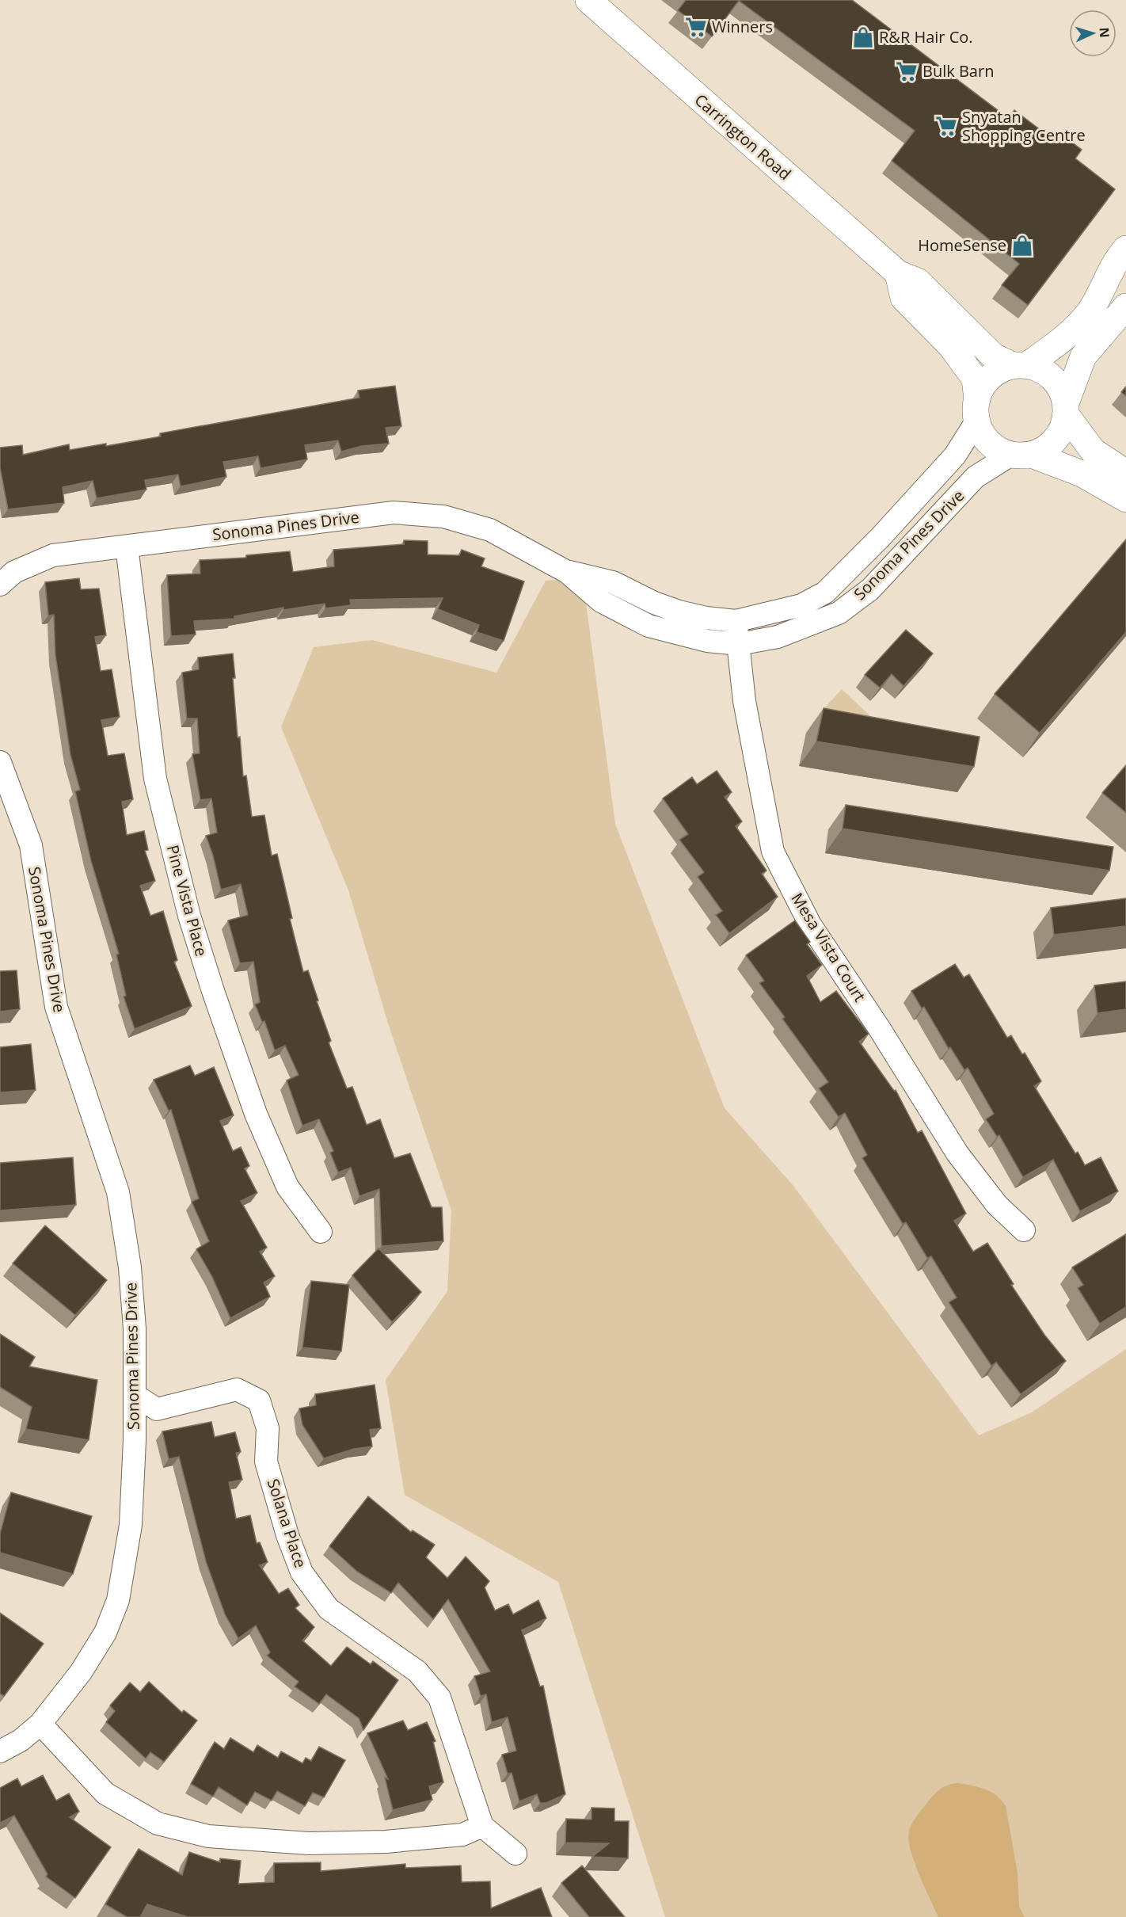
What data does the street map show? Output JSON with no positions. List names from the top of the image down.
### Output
{
  "streets": {
    "street": [
      "Carrington Road",
      "Sonoma Pines Drive",
      "Pine Vista Place",
      "Mesa Vista Court",
      "Solana Place"
    ]
  },
  "crossings": [
    ["Carrington Road", "Sonoma Pines Drive"],
    ["Sonoma Pines Drive", "Pine Vista Place"],
    ["Sonoma Pines Drive", "Mesa Vista Court"],
    ["Sonoma Pines Drive", "Solana Place"]
  ],
  "places": {
    "supermarket": ["Winners", "Bulk Barn", "Snyatan Shopping Centre"],
    "shop": ["R&R Hair Co.", "HomeSense"]
  },
  "north": "right"
}
